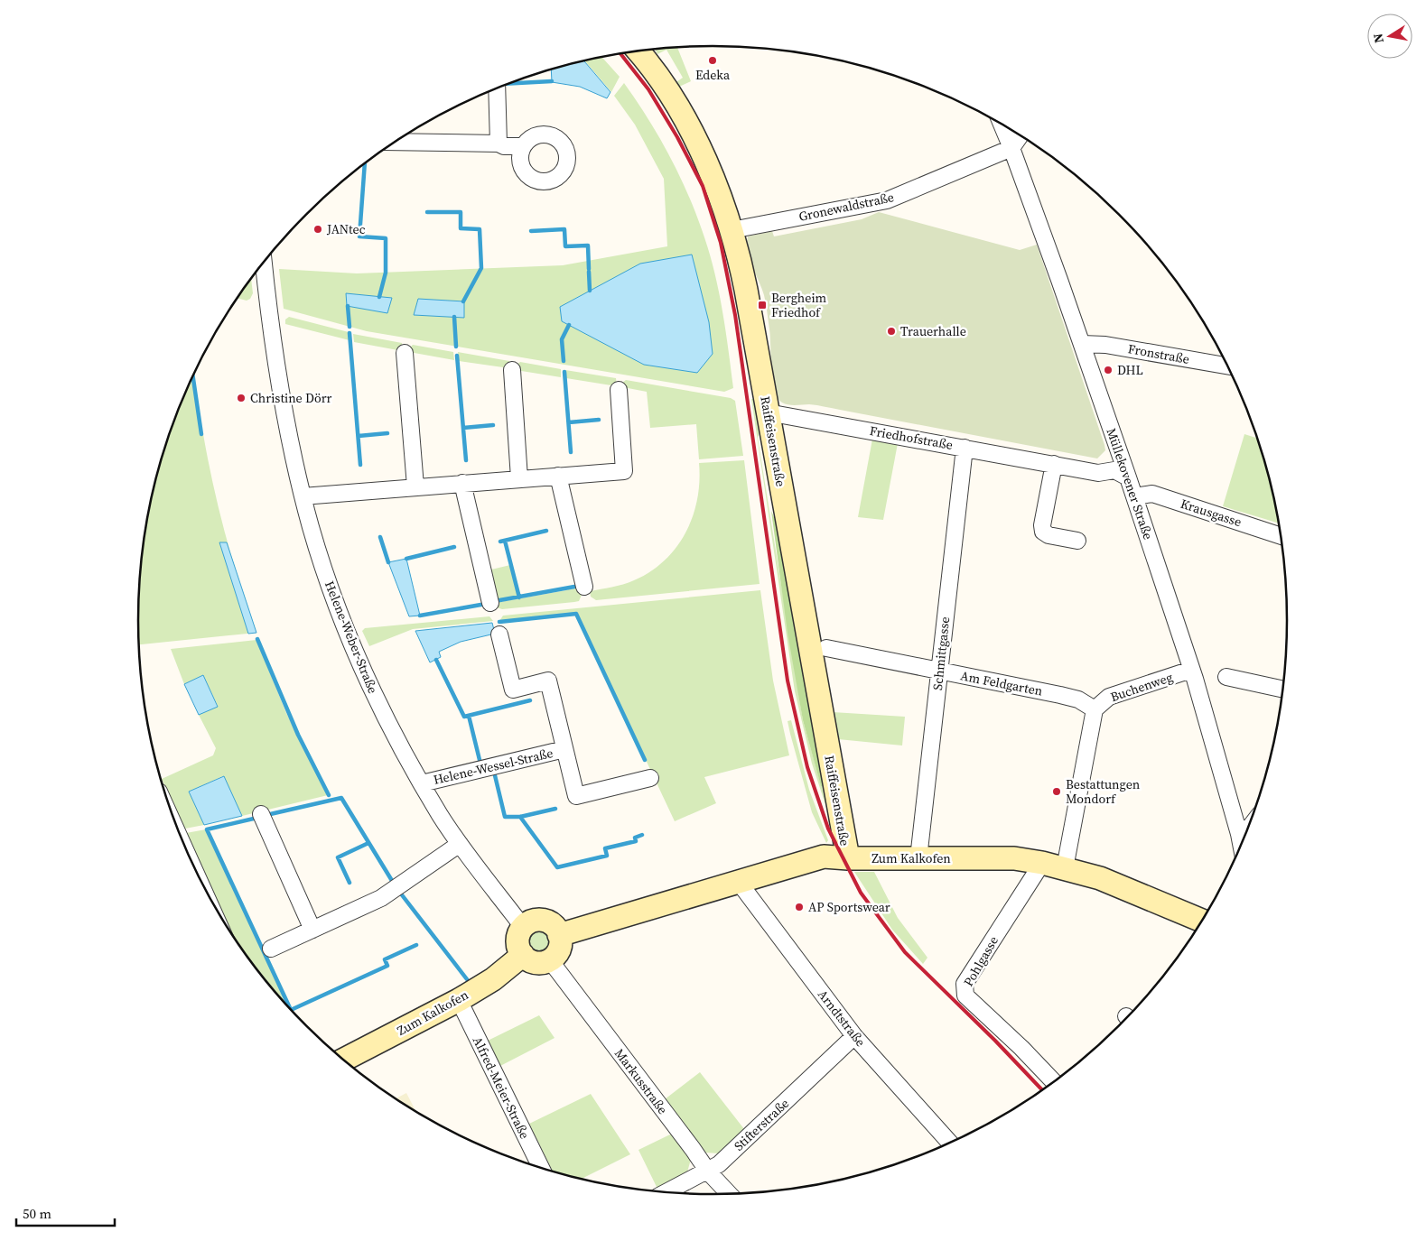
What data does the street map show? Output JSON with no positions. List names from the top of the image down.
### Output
{
  "streets": {
    "street": [
      "Gronewaldstraße",
      "Fronstraße",
      "Friedhofstraße",
      "Raiffeisenstraße",
      "Müllekovener Straße",
      "Krausgasse",
      "Helene-Weber-Straße",
      "Schmittgasse",
      "Am Feldgarten",
      "Buchenweg",
      "Helene-Wessel-Straße",
      "Zum Kalkofen",
      "Pohlgasse",
      "Arndtstraße",
      "Markusstraße",
      "Alfred-Meier-Straße",
      "Stifterstraße"
    ]
  },
  "crossings": [
    ["Gronewaldstraße", "Raiffeisenstraße"],
    ["Gronewaldstraße", "Müllekovener Straße"],
    ["Fronstraße", "Müllekovener Straße"],
    ["Friedhofstraße", "Raiffeisenstraße"],
    ["Friedhofstraße", "Müllekovener Straße"],
    ["Friedhofstraße", "Schmittgasse"],
    ["Raiffeisenstraße", "Zum Kalkofen"],
    ["Müllekovener Straße", "Krausgasse"],
    ["Müllekovener Straße", "Buchenweg"],
    ["Helene-Weber-Straße", "Helene-Wessel-Straße"],
    ["Helene-Weber-Straße", "Zum Kalkofen"],
    ["Helene-Weber-Straße", "Markusstraße"],
    ["Schmittgasse", "Am Feldgarten"],
    ["Schmittgasse", "Zum Kalkofen"],
    ["Am Feldgarten", "Buchenweg"],
    ["Zum Kalkofen", "Pohlgasse"],
    ["Zum Kalkofen", "Arndtstraße"],
    ["Zum Kalkofen", "Markusstraße"],
    ["Zum Kalkofen", "Alfred-Meier-Straße"],
    ["Arndtstraße", "Stifterstraße"],
    ["Markusstraße", "Stifterstraße"]
  ],
  "places": {
    "other": [
      "Edeka",
      "JANtec",
      "Trauerhalle",
      "DHL",
      "Christine Dörr",
      "Bestattungen Mondorf",
      "AP Sportswear"
    ],
    "transit": ["Bergheim Friedhof"]
  },
  "scale_bar": "50 m",
  "north": "left"
}
